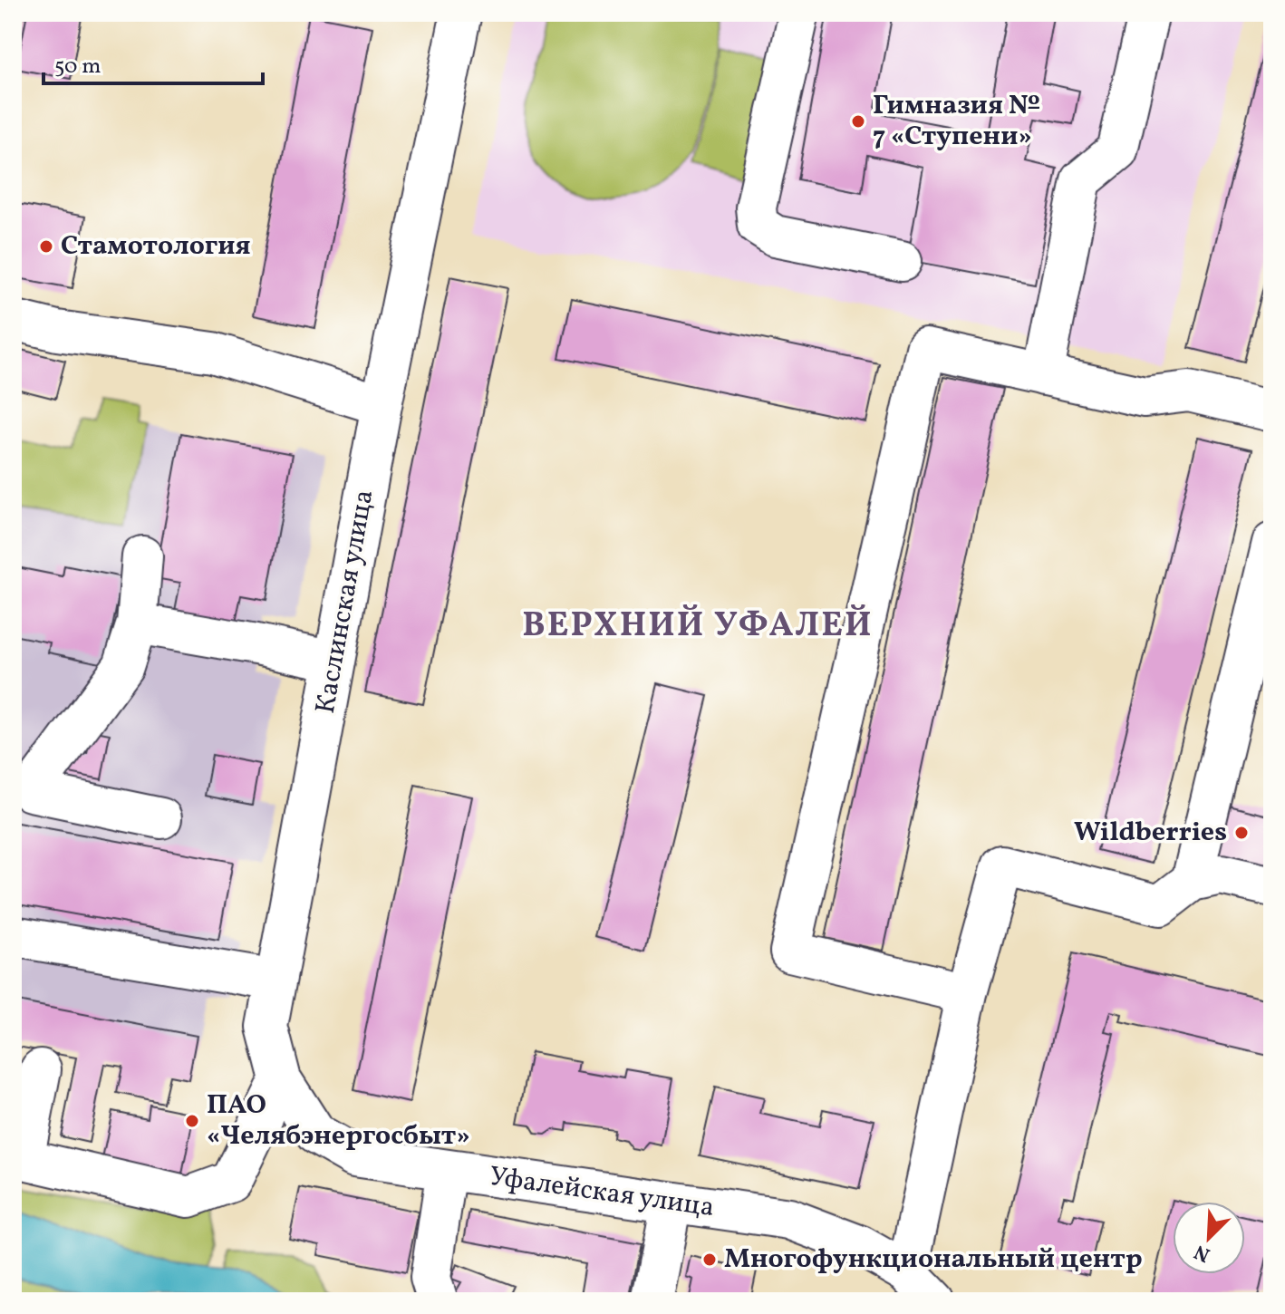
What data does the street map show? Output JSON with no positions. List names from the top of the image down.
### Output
{
  "streets": {
    "street": ["Каслинская улица", "Уфалейская улица"]
  },
  "crossings": [
    ["Каслинская улица", "Уфалейская улица"]
  ],
  "districts": ["ВЕРХНИЙ УФАЛЕЙ"],
  "places": [
    "Гимназия № 7 «Ступени»",
    "Стамотология",
    "Wildberries",
    "ПАО «Челябэнергосбыт»",
    "Многофункциональный центр"
  ],
  "scale_bar": "50 m",
  "north": "bottom left"
}
